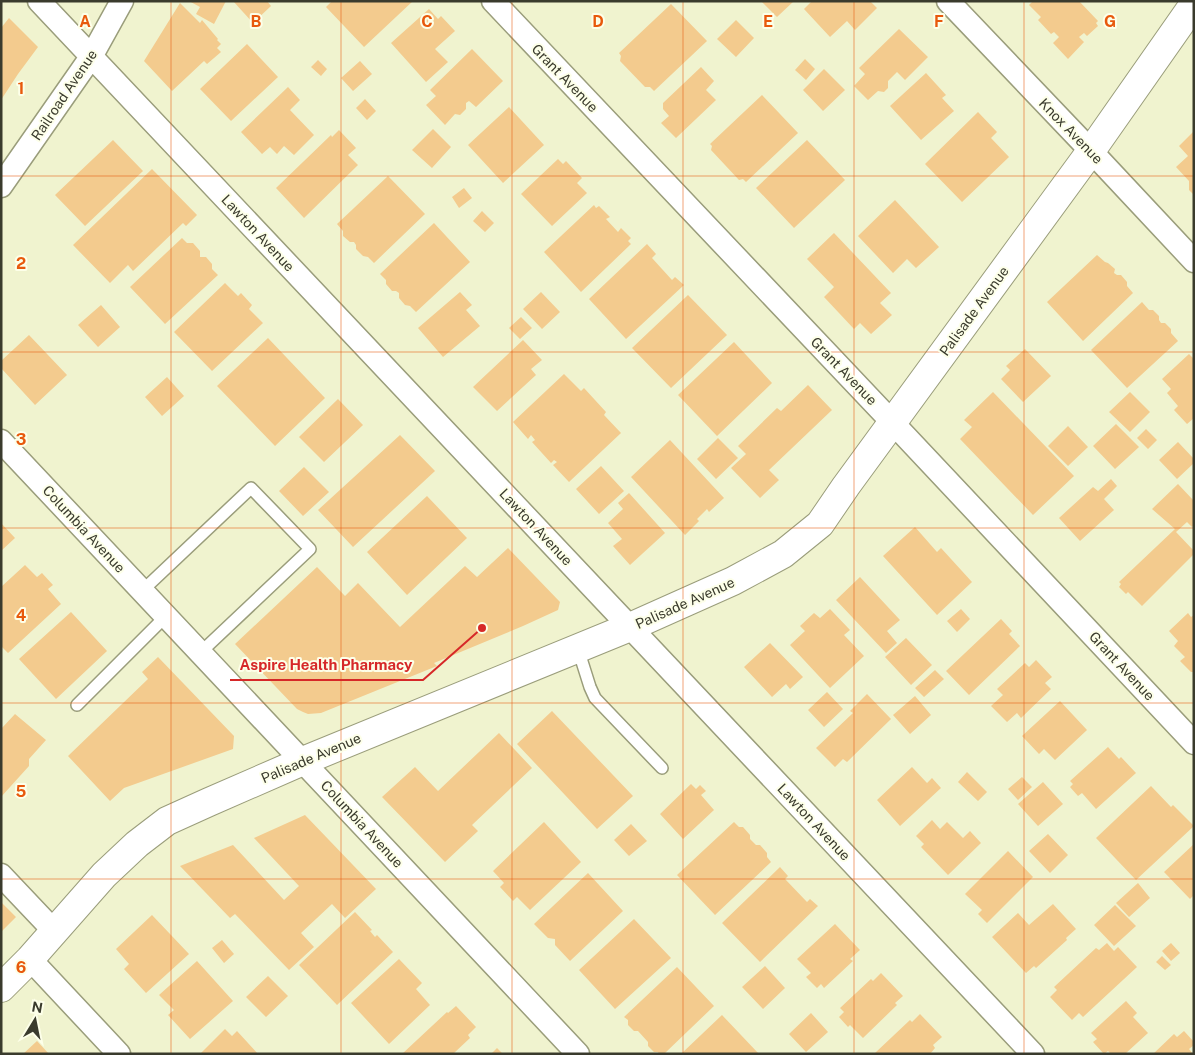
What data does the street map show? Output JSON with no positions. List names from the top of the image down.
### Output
{
  "streets": {
    "main road": ["Palisade Avenue"],
    "street": [
      "Grant Avenue",
      "Railroad Avenue",
      "Knox Avenue",
      "Lawton Avenue",
      "Columbia Avenue"
    ]
  },
  "crossings": [
    ["Grant Avenue", "Palisade Avenue"],
    ["Railroad Avenue", "Lawton Avenue"],
    ["Knox Avenue", "Palisade Avenue"],
    ["Lawton Avenue", "Palisade Avenue"],
    ["Palisade Avenue", "Columbia Avenue"]
  ],
  "places": ["Aspire Health Pharmacy"],
  "north": "top",
  "grid": {
    "columns": [
      "A",
      "B",
      "C",
      "D",
      "E",
      "F",
      "G"
    ],
    "rows": [
      "1",
      "2",
      "3",
      "4",
      "5",
      "6"
    ]
  }
}
